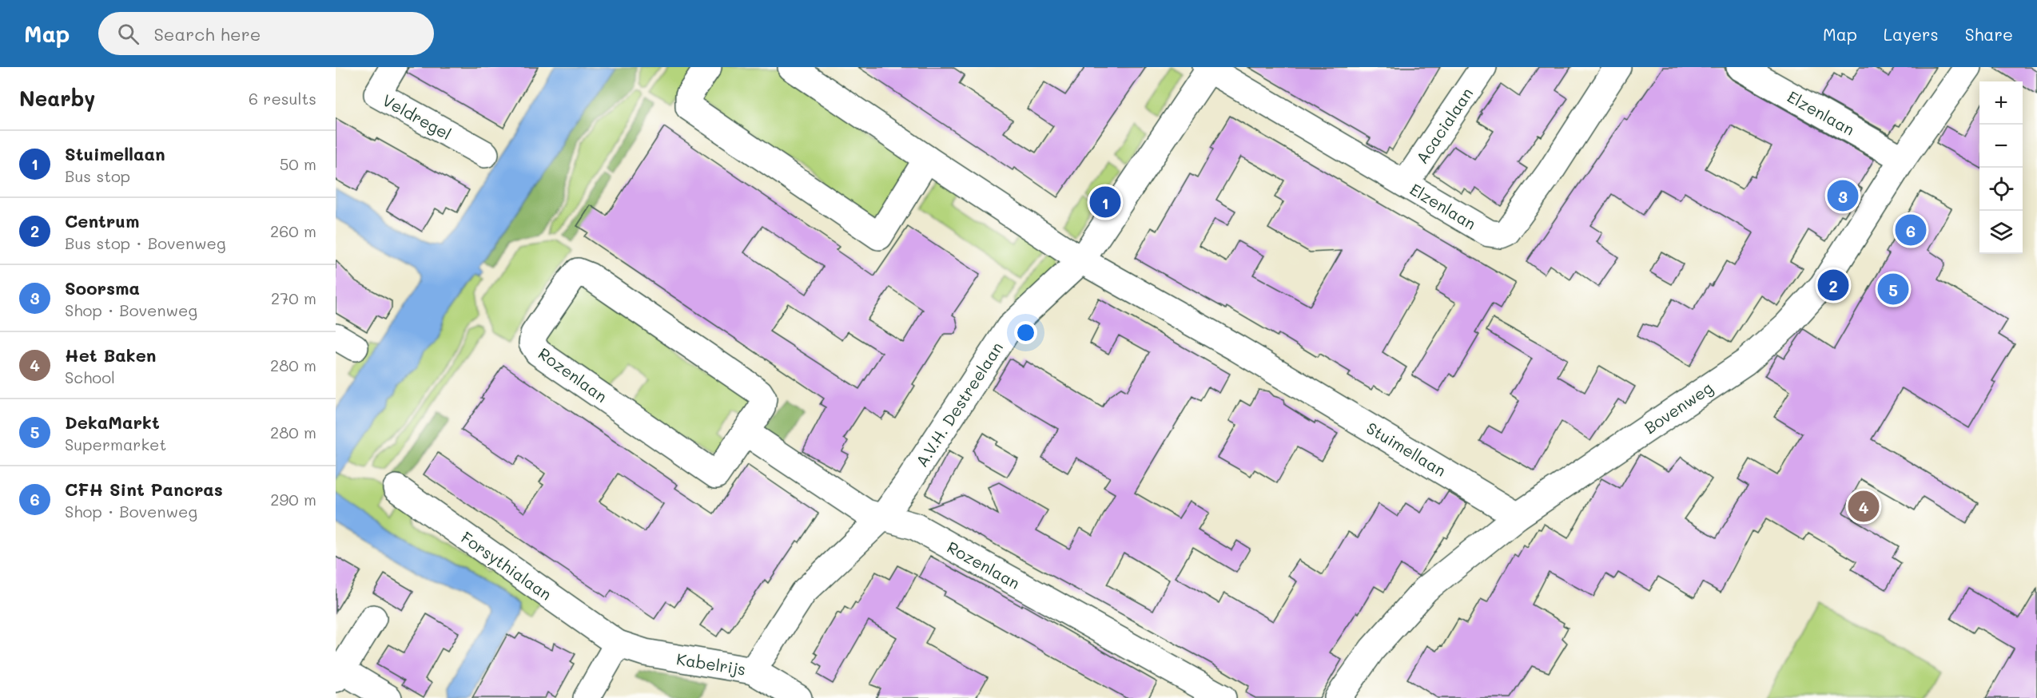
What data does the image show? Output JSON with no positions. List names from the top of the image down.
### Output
{
  "streets": {
    "street": [
      "Elzenlaan",
      "Veldregel",
      "Acacialaan",
      "Rozenlaan",
      "A.V.H. Destreelaan",
      "Bovenweg",
      "Stuimellaan",
      "Forsythialaan",
      "Kabelrijs"
    ]
  },
  "crossings": [
    ["Elzenlaan", "Acacialaan"],
    ["Elzenlaan", "A.V.H. Destreelaan"],
    ["Elzenlaan", "Bovenweg"],
    ["Rozenlaan", "A.V.H. Destreelaan"],
    ["Rozenlaan", "Kabelrijs"],
    ["A.V.H. Destreelaan", "Stuimellaan"],
    ["A.V.H. Destreelaan", "Kabelrijs"],
    ["Bovenweg", "Stuimellaan"],
    ["Forsythialaan", "Kabelrijs"]
  ],
  "page": {
    "header": "Map",
    "search": "Search here",
    "nav": ["Map", "Layers", "Share"],
    "heading": ["Nearby", "6 results"],
    "map_buttons": ["+", "−"],
    "list": [
      {
        "mark": "1",
        "name": "Stuimellaan",
        "note": "Bus stop",
        "value": "50 m"
      },
      {
        "mark": "2",
        "name": "Centrum",
        "note": "Bus stop · Bovenweg",
        "value": "260 m"
      },
      {
        "mark": "3",
        "name": "Soorsma",
        "note": "Shop · Bovenweg",
        "value": "270 m"
      },
      {
        "mark": "4",
        "name": "Het Baken",
        "note": "School",
        "value": "280 m"
      },
      {
        "mark": "5",
        "name": "DekaMarkt",
        "note": "Supermarket",
        "value": "280 m"
      },
      {
        "mark": "6",
        "name": "CFH Sint Pancras",
        "note": "Shop · Bovenweg",
        "value": "290 m"
      }
    ],
    "pins": [
      "3",
      "1",
      "6",
      "2",
      "5",
      "4"
    ]
  }
}
